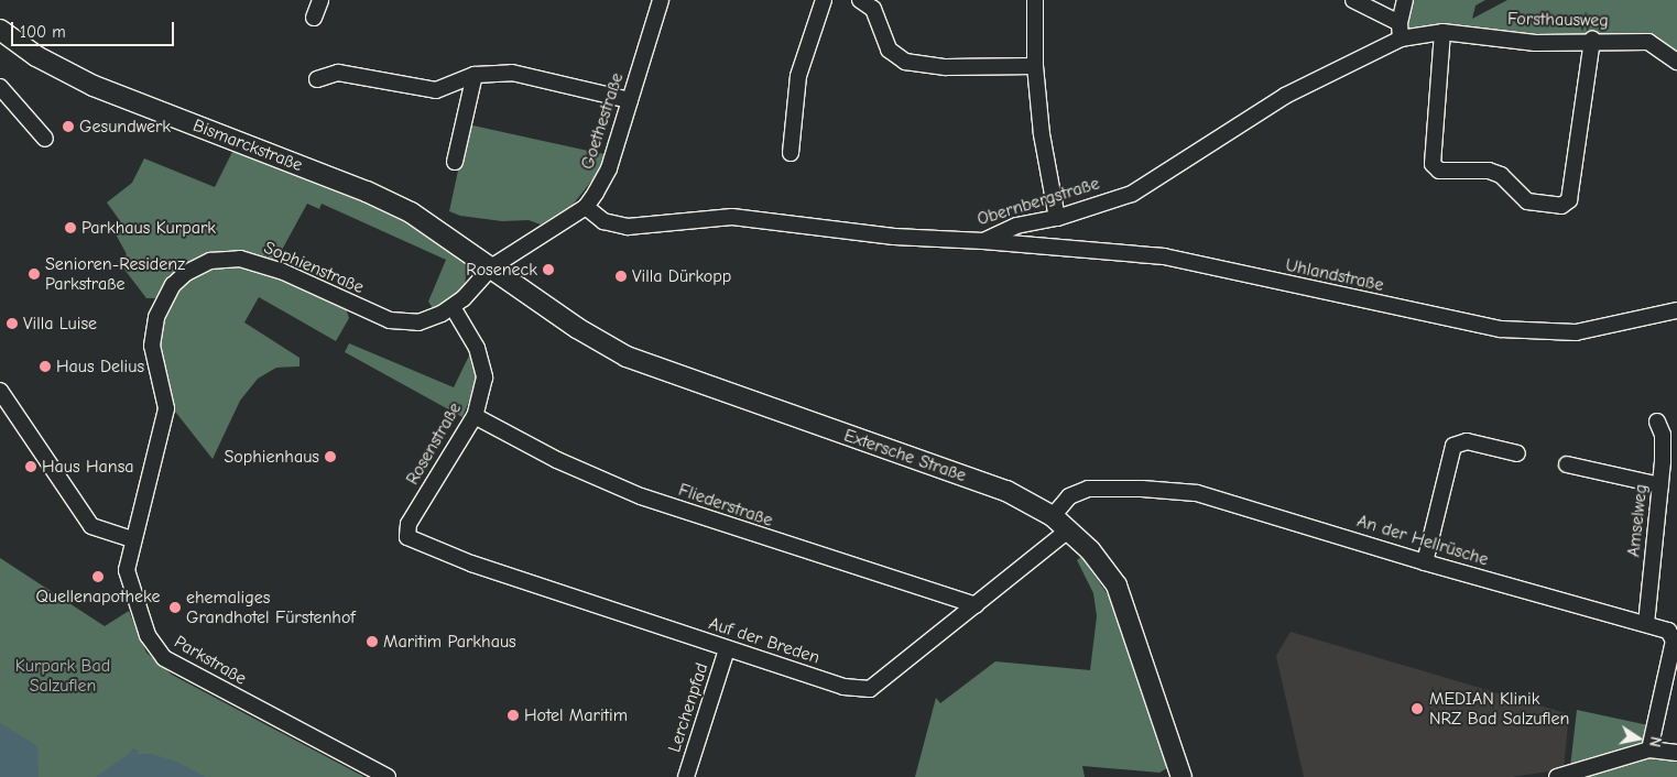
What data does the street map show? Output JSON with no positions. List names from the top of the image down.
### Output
{
  "streets": {
    "main road": ["Bismarckstraße", "Extersche Straße"],
    "street": [
      "Forsthausweg",
      "Goethestraße",
      "Obernbergstraße",
      "Sophienstraße",
      "Uhlandstraße",
      "Rosenstraße",
      "Fliederstraße",
      "Amselweg",
      "An der Hellrüsche",
      "Auf der Breden",
      "Parkstraße",
      "Lerchenpfad"
    ]
  },
  "crossings": [
    ["Forsthausweg", "Obernbergstraße"],
    ["Goethestraße", "Bismarckstraße"],
    ["Goethestraße", "Obernbergstraße"],
    ["Goethestraße", "Sophienstraße"],
    ["Goethestraße", "Extersche Straße"],
    ["Bismarckstraße", "Sophienstraße"],
    ["Bismarckstraße", "Extersche Straße"],
    ["Obernbergstraße", "Uhlandstraße"],
    ["Sophienstraße", "Rosenstraße"],
    ["Sophienstraße", "Extersche Straße"],
    ["Sophienstraße", "Parkstraße"],
    ["Rosenstraße", "Fliederstraße"],
    ["Rosenstraße", "Auf der Breden"],
    ["Extersche Straße", "An der Hellrüsche"],
    ["Extersche Straße", "Auf der Breden"],
    ["Fliederstraße", "Auf der Breden"],
    ["Amselweg", "An der Hellrüsche"],
    ["Auf der Breden", "Lerchenpfad"]
  ],
  "parks": ["Kurpark Bad Salzuflen"],
  "places": [
    "Gesundwerk",
    "Parkhaus Kurpark",
    "Roseneck",
    "Senioren-Residenz Parkstraße",
    "Villa Dürkopp",
    "Villa Luise",
    "Haus Delius",
    "Sophienhaus",
    "Haus Hansa",
    "Quellenapotheke",
    "ehemaliges Grandhotel Fürstenhof",
    "Maritim Parkhaus",
    "MEDIAN Klinik NRZ Bad Salzuflen",
    "Hotel Maritim"
  ],
  "scale_bar": "100 m",
  "north": "right"
}
